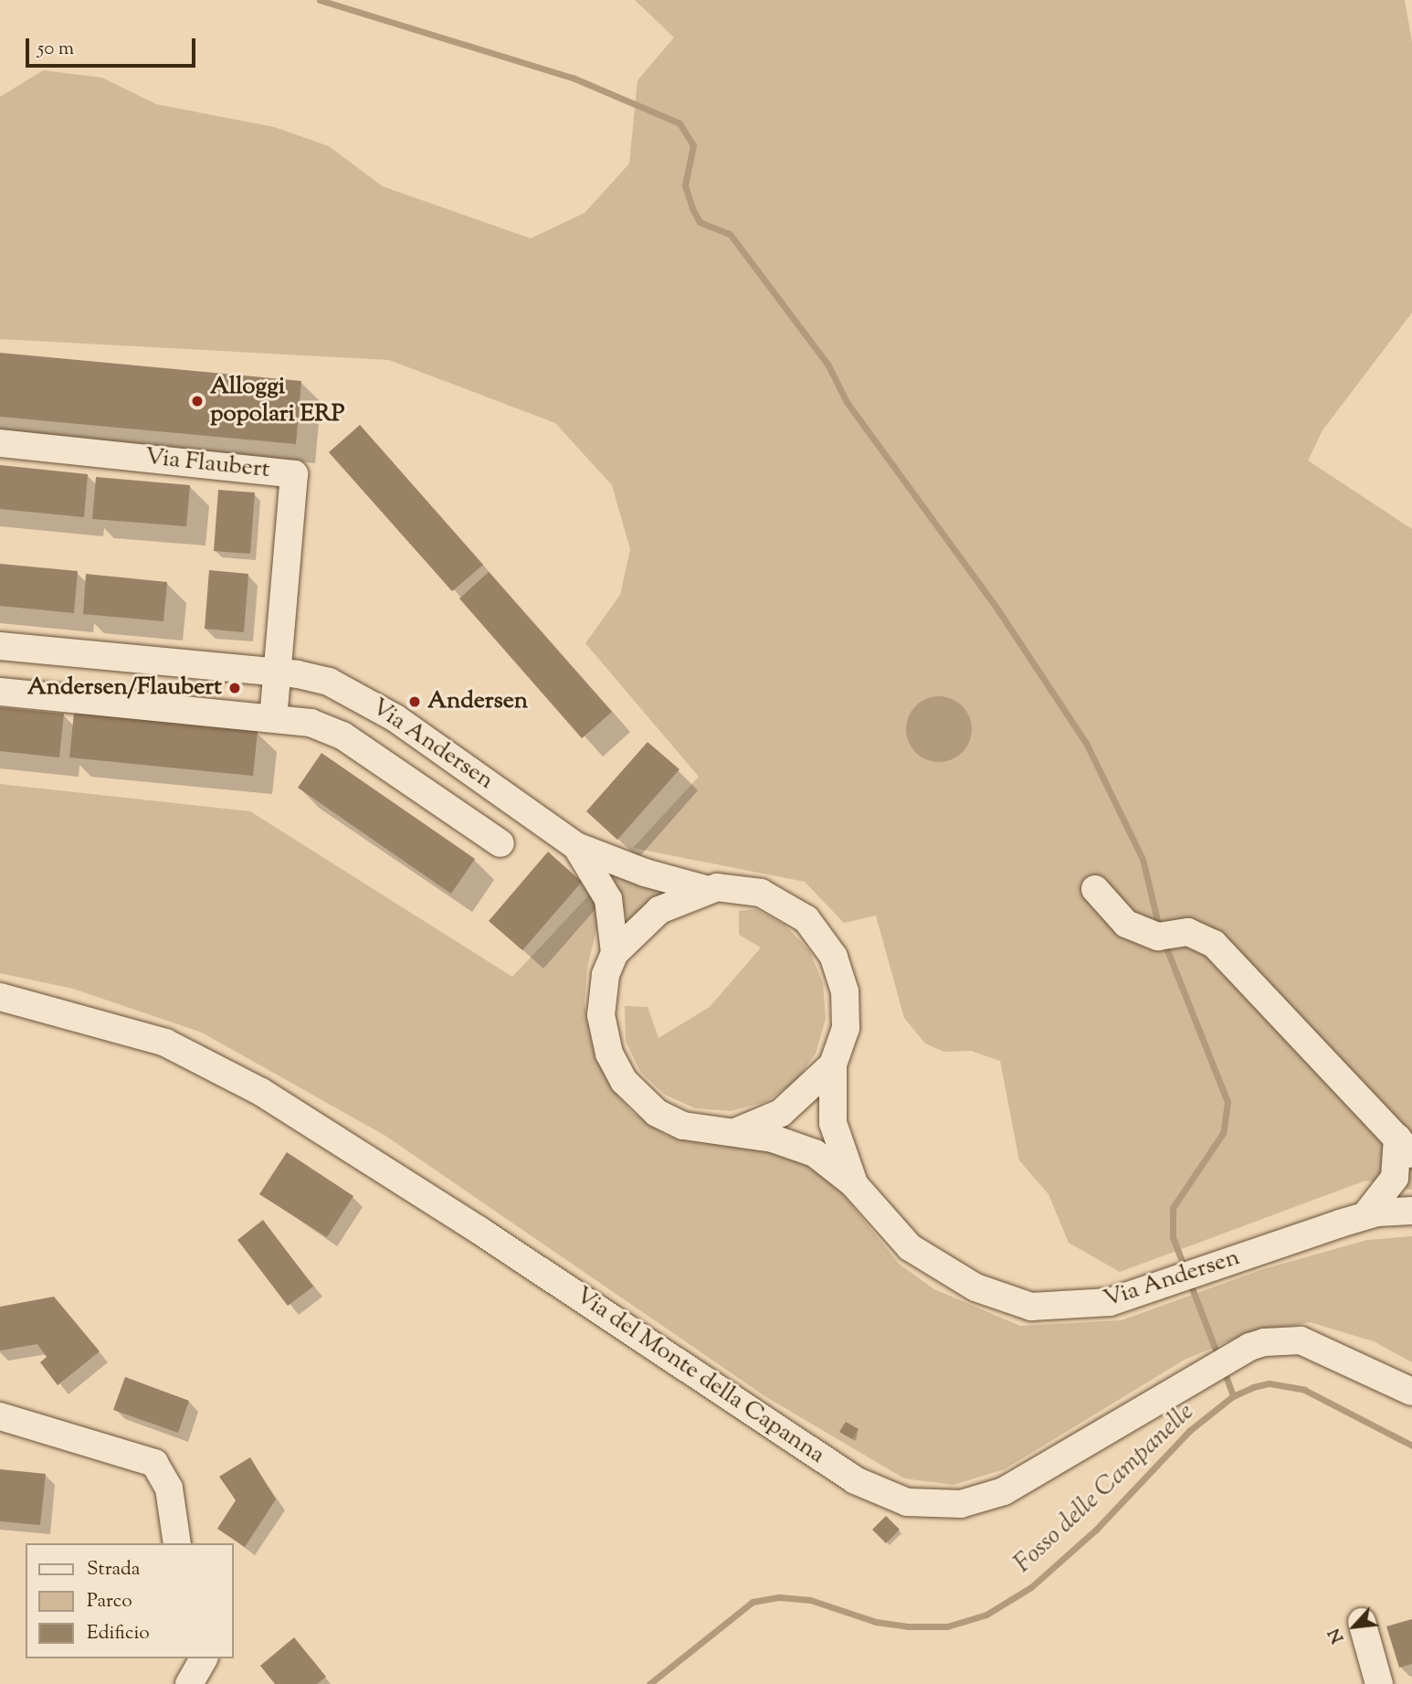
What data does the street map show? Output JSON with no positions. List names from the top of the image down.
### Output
{
  "streets": {
    "street": ["Via Flaubert", "Via Andersen", "Via del Monte della Capanna"]
  },
  "crossings": [
    ["Via Flaubert", "Via Andersen"]
  ],
  "water": ["Fosso delle Campanelle"],
  "places": ["Alloggi popolari ERP", "Andersen/Flaubert", "Andersen"],
  "legend": ["Strada", "Parco", "Edificio"],
  "scale_bar": "50 m",
  "north": "bottom left"
}
